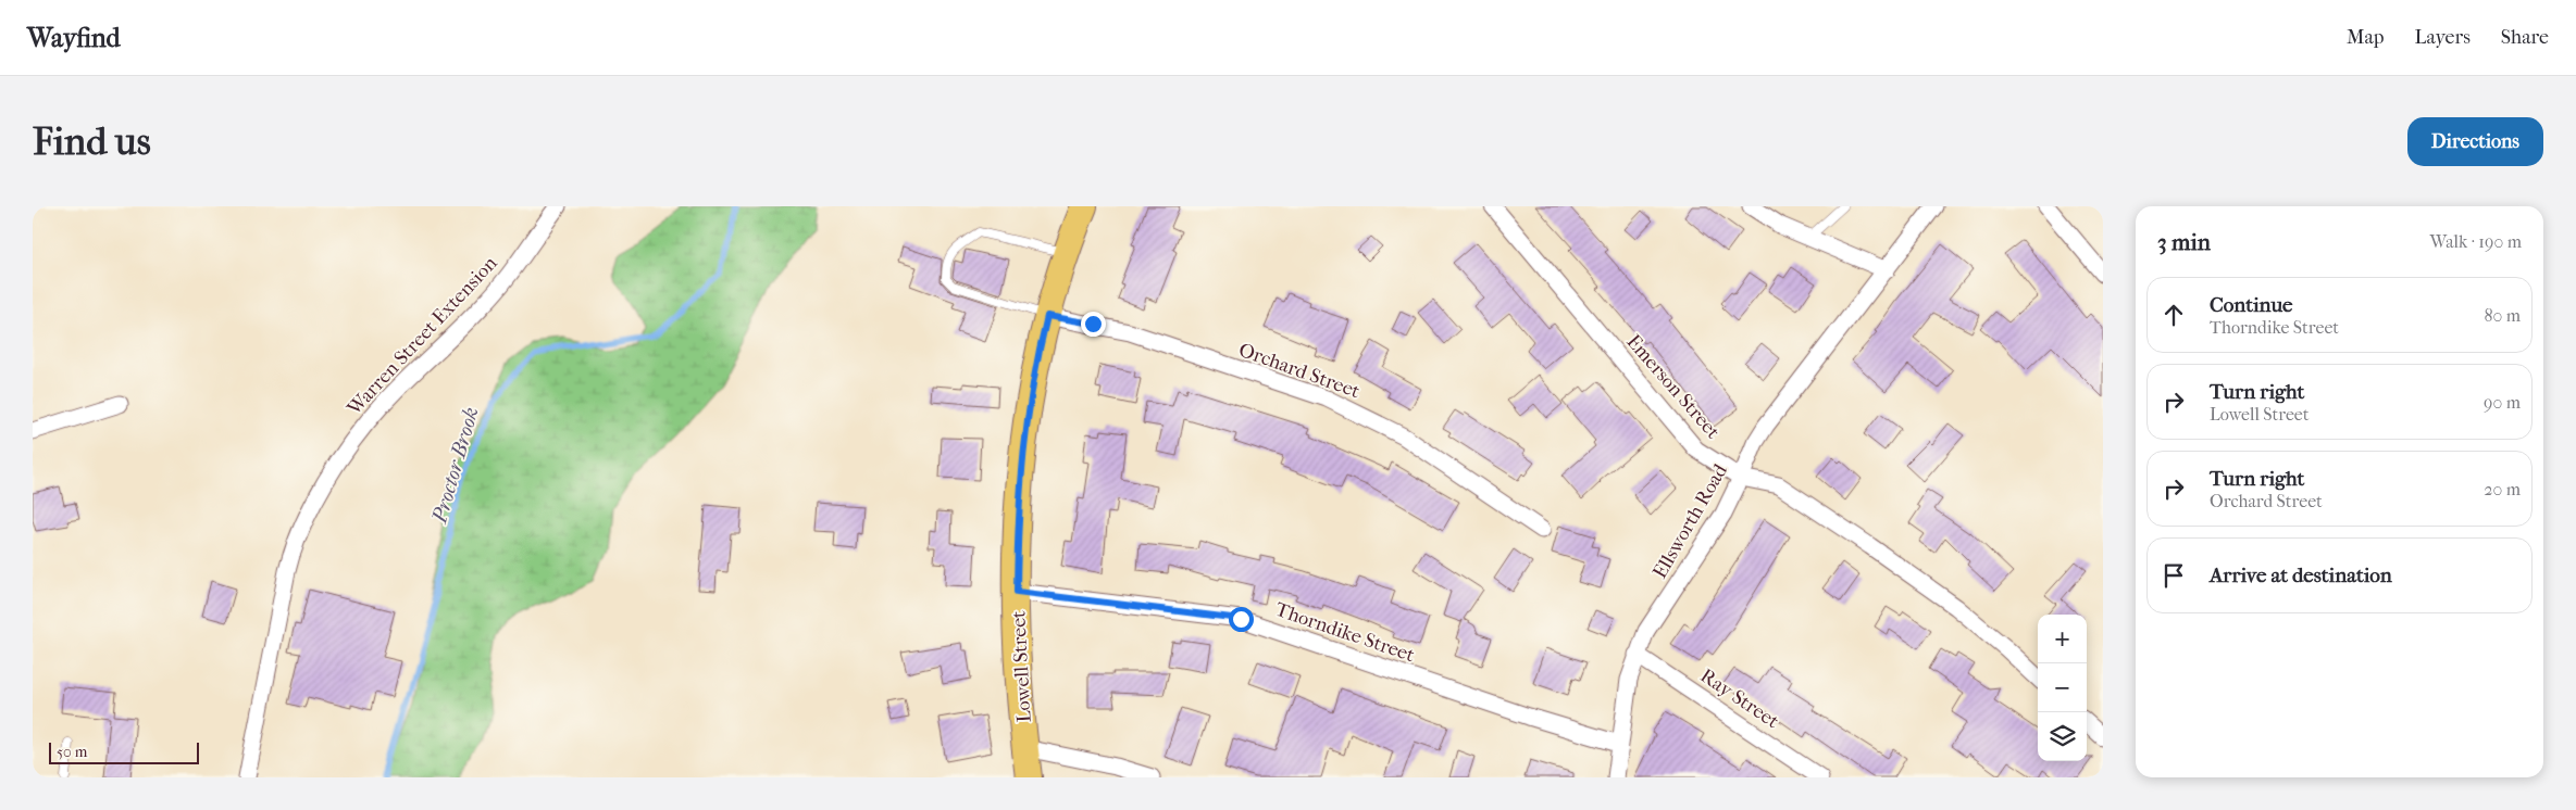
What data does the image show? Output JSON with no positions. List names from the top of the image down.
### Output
{
  "streets": {
    "main road": ["Lowell Street"],
    "street": [
      "Warren Street Extension",
      "Orchard Street",
      "Emerson Street",
      "Ellsworth Road",
      "Thorndike Street",
      "Ray Street"
    ]
  },
  "crossings": [
    ["Orchard Street", "Lowell Street"],
    ["Emerson Street", "Ellsworth Road"],
    ["Ellsworth Road", "Thorndike Street"],
    ["Ellsworth Road", "Ray Street"],
    ["Thorndike Street", "Lowell Street"]
  ],
  "water": ["Proctor Brook"],
  "scale_bar": "50 m",
  "page": {
    "header": "Wayfind",
    "nav": ["Map", "Layers", "Share"],
    "buttons": "Directions",
    "title": "Find us",
    "heading": ["3 min", "Walk · 190 m"],
    "list": [
      ["Continue", "Thorndike Street", "80 m"],
      ["Turn right", "Lowell Street", "90 m"],
      ["Turn right", "Orchard Street", "20 m"],
      "Arrive at destination"
    ],
    "map_buttons": ["+", "−"],
    "scale": "50 m"
  }
}
